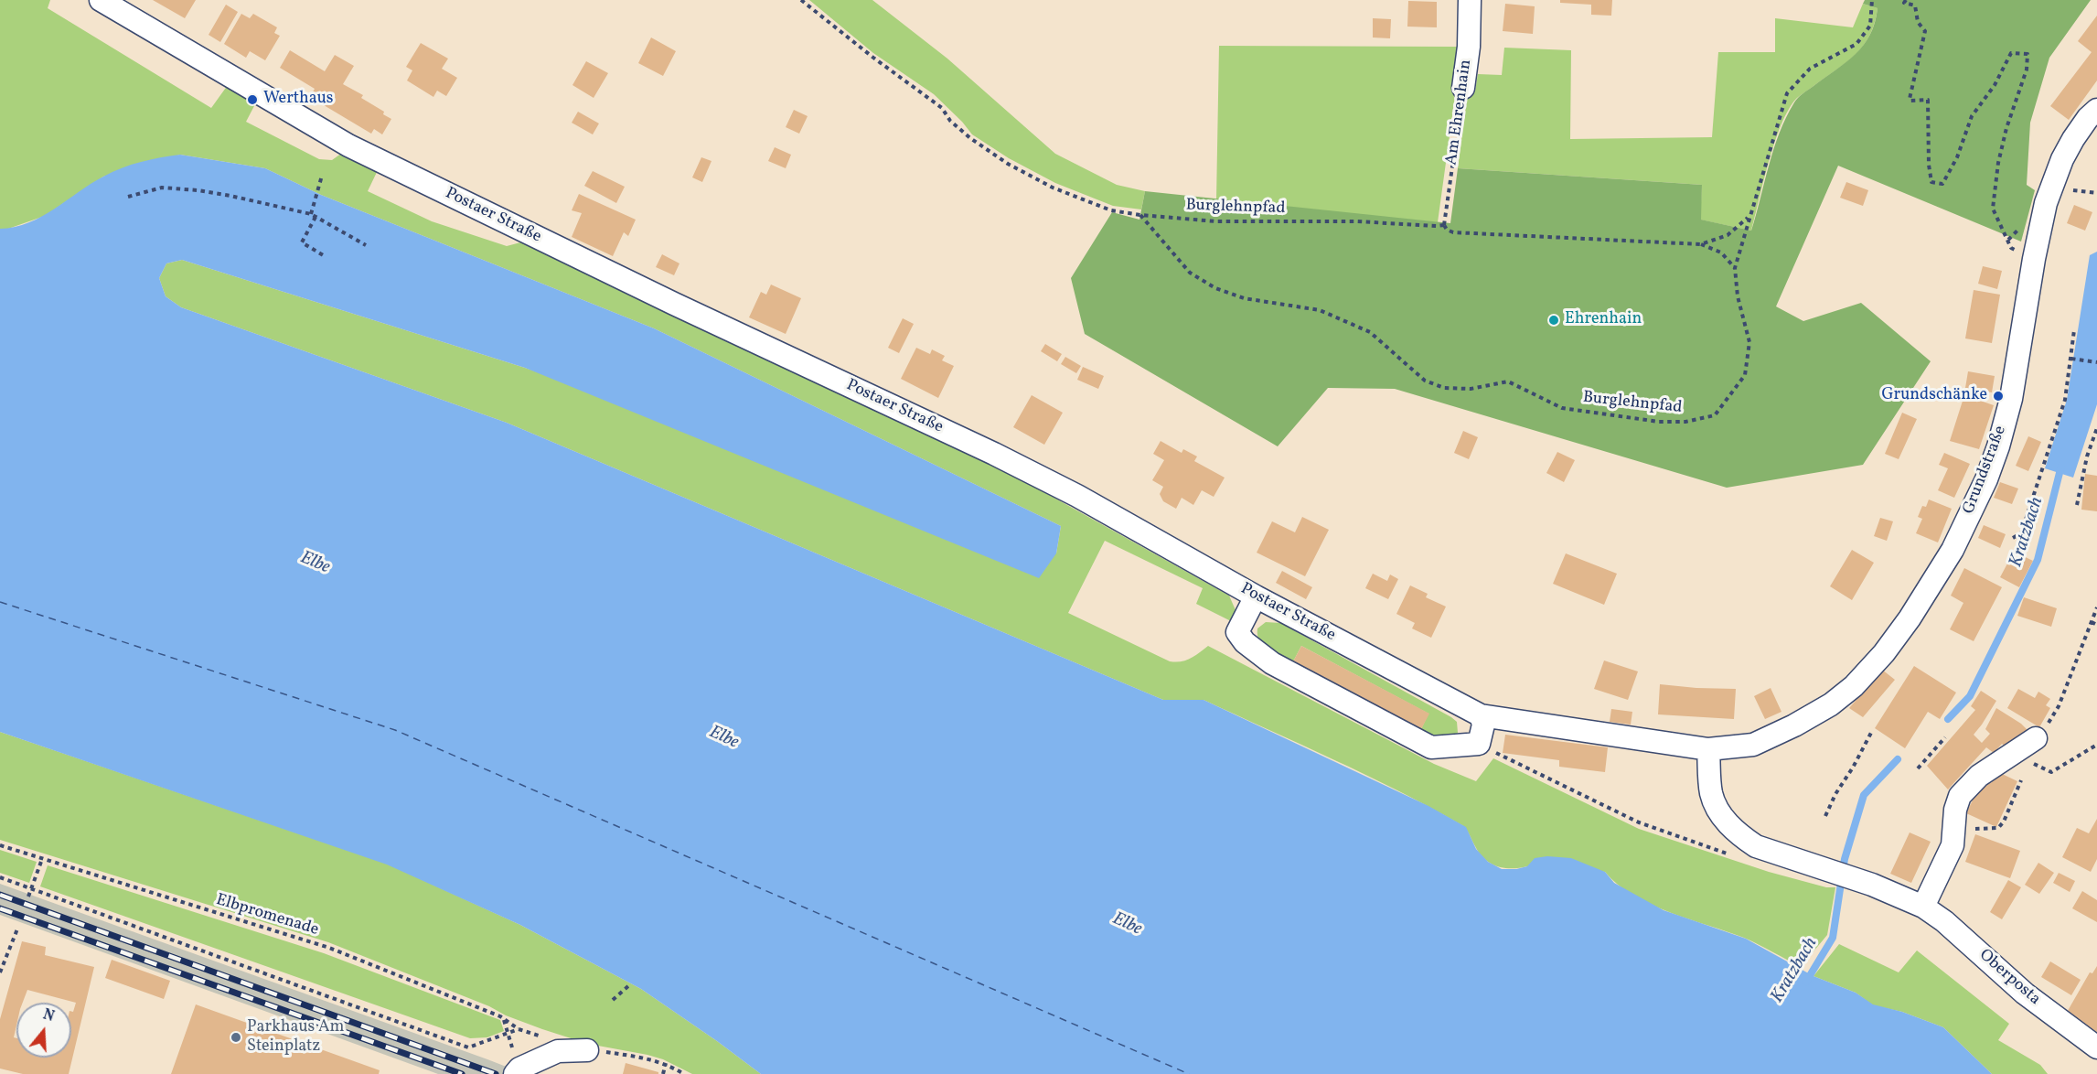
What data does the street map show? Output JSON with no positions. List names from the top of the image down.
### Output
{
  "streets": {
    "street": [
      "Am Ehrenhain",
      "Postaer Straße",
      "Grundstraße",
      "Oberposta"
    ],
    "path": ["Burglehnpfad", "Elbpromenade"]
  },
  "crossings": [
    ["Am Ehrenhain", "Burglehnpfad"],
    ["Postaer Straße", "Grundstraße"],
    ["Postaer Straße", "Oberposta"]
  ],
  "water": ["Kratzbach", "Elbe"],
  "places": [
    "Werthaus",
    "Ehrenhain",
    "Grundschänke",
    "Parkhaus Am Steinplatz"
  ],
  "north": "top"
}
